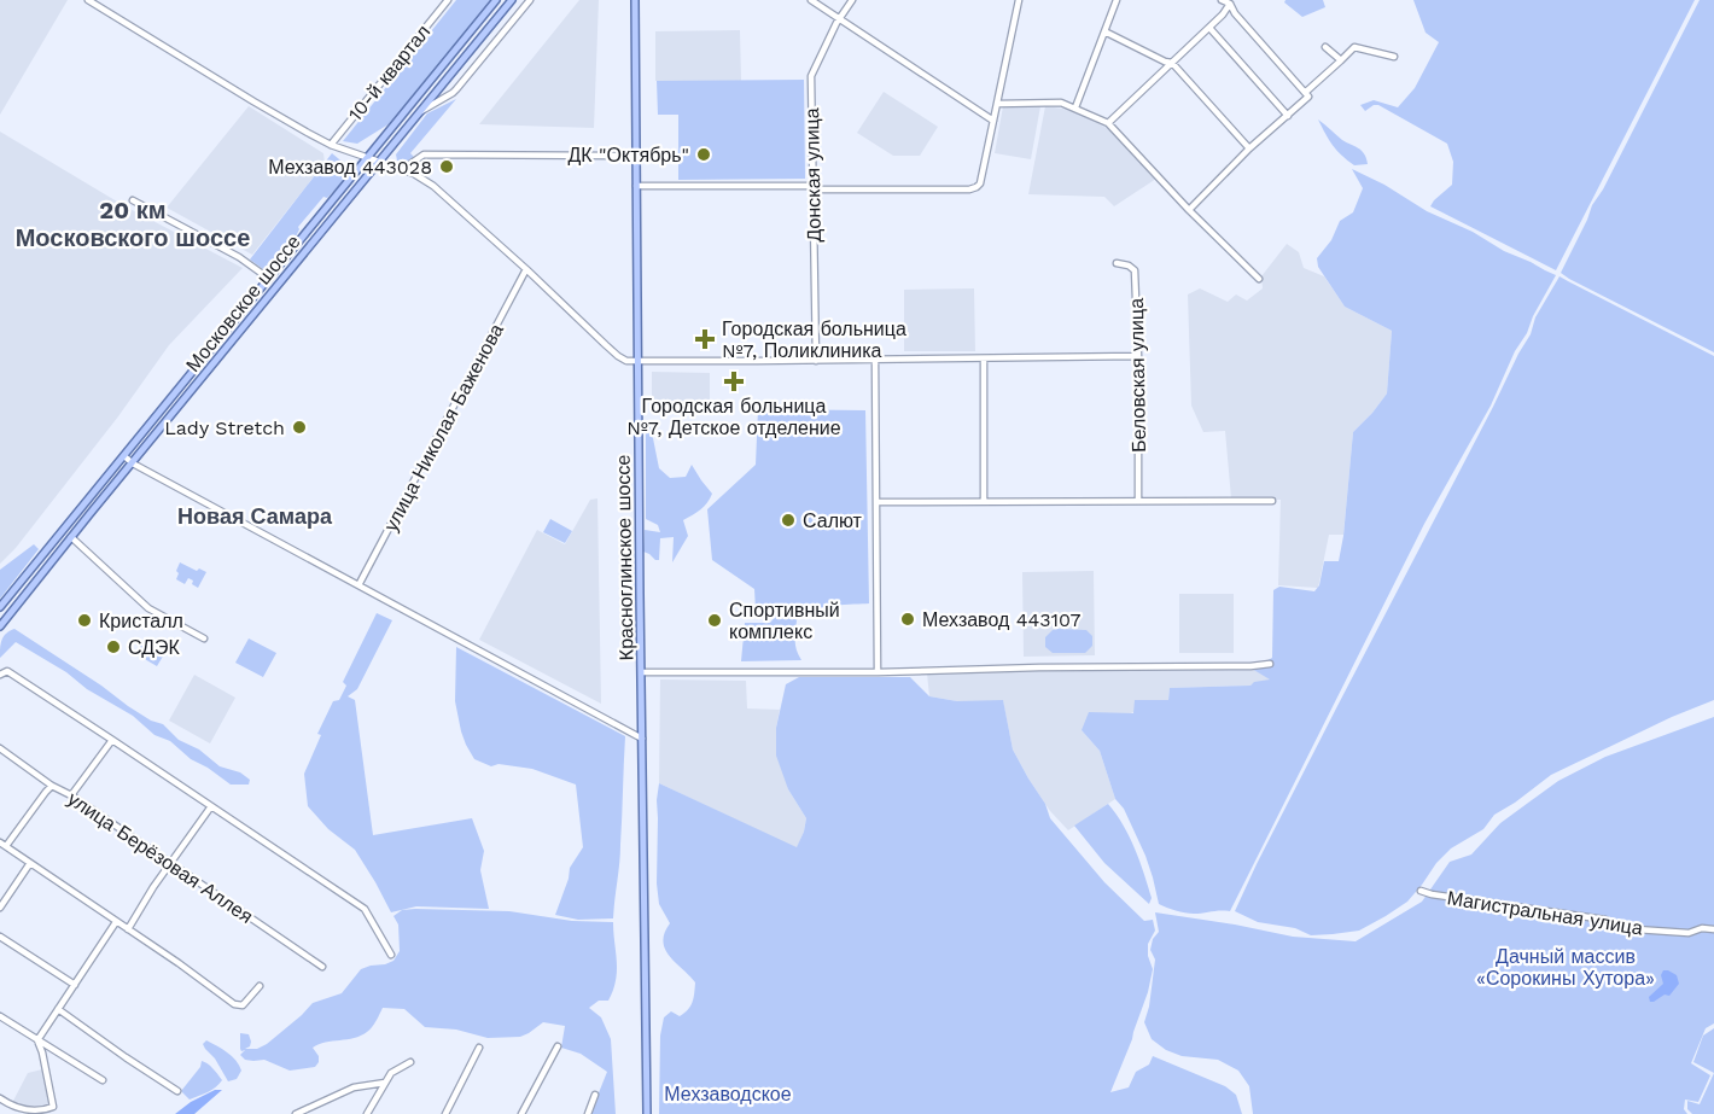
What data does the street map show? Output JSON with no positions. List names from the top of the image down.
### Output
{
  "streets": {
    "main road": ["Московское шоссе", "Красноглинское шоссе"],
    "street": [
      "10-й квартал",
      "Донская улица",
      "Беловская улица",
      "улица Николая Баженова",
      "улица Берёзовая Аллея",
      "Магистральная улица"
    ]
  },
  "districts": ["20 км Московского шоссе", "Новая Самара"],
  "parks": ["Дачный массив «Сорокины Хутора»", "Мехзаводское"],
  "places": {
    "other": [
      "ДК \"Октябрь\"",
      "Мехзавод 443028",
      "Lady Stretch",
      "Салют",
      "Мехзавод 443107",
      "Кристалл",
      "Спортивный комплекс",
      "СДЭК"
    ],
    "health": ["Городская больница №7, Поликлиника", "Городская больница №7, Детское отделение"]
  }
}
